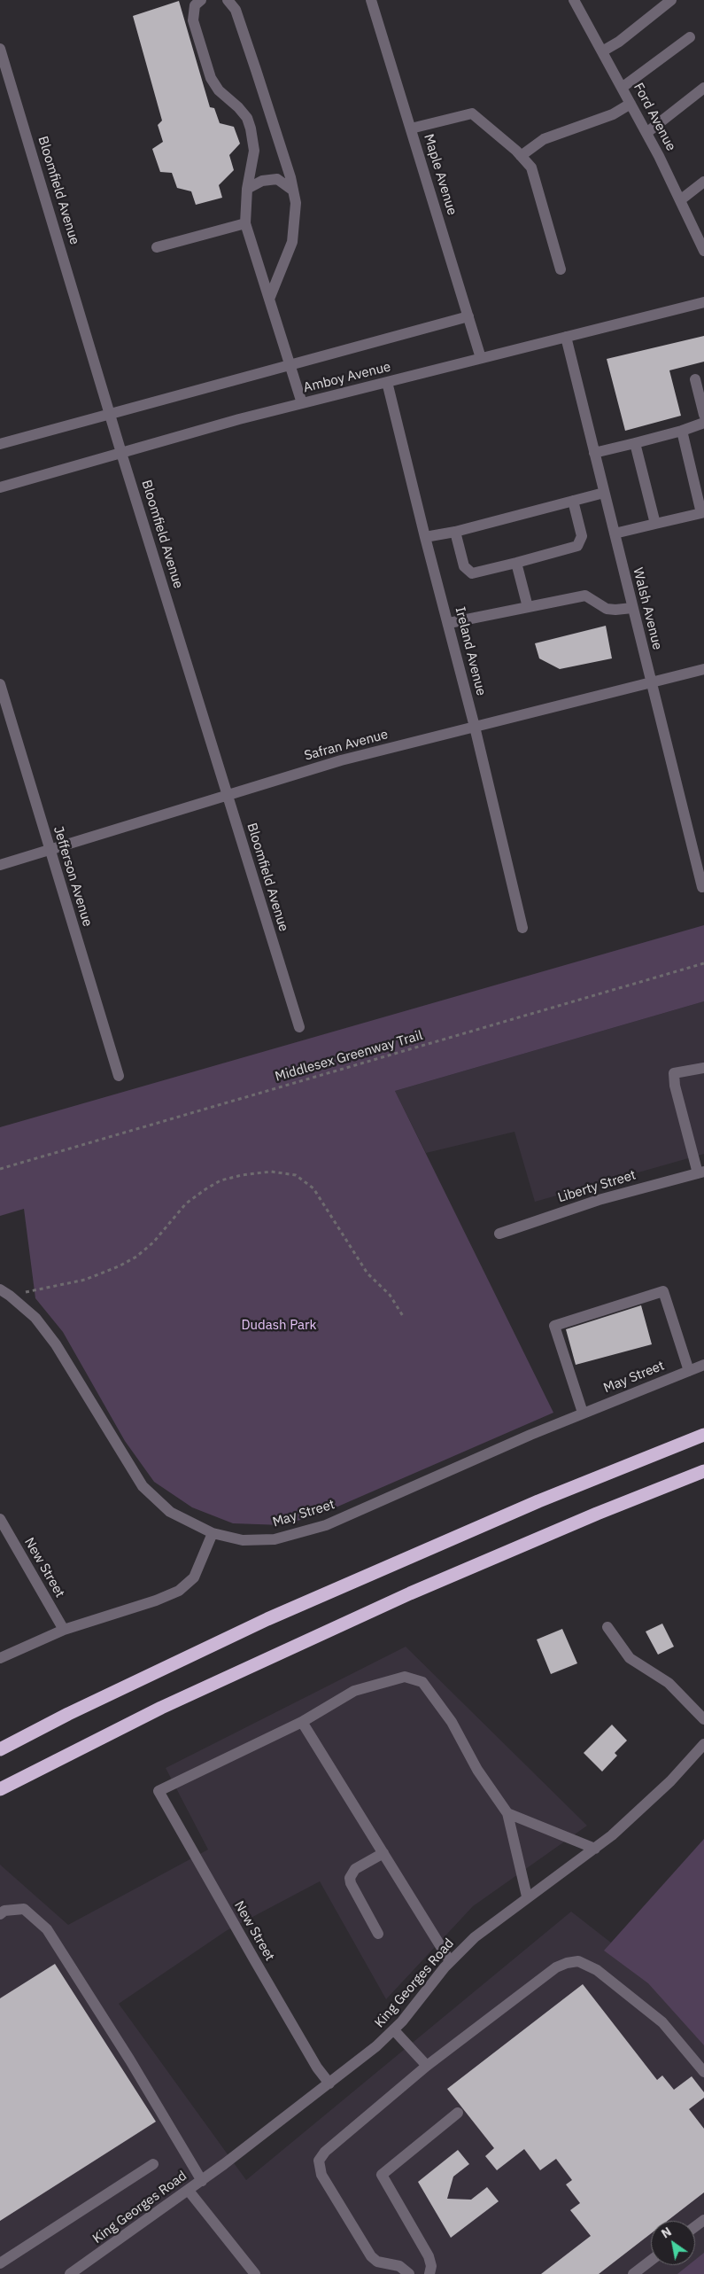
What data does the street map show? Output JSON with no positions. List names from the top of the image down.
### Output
{
  "streets": {
    "street": [
      "Ford Avenue",
      "Maple Avenue",
      "Bloomfield Avenue",
      "Amboy Avenue",
      "Walsh Avenue",
      "Ireland Avenue",
      "Safran Avenue",
      "Jefferson Avenue",
      "Liberty Street",
      "May Street",
      "New Street",
      "King Georges Road"
    ],
    "path": ["Middlesex Greenway Trail"]
  },
  "crossings": [
    ["Maple Avenue", "Amboy Avenue"],
    ["Bloomfield Avenue", "Amboy Avenue"],
    ["Bloomfield Avenue", "Safran Avenue"],
    ["Amboy Avenue", "Walsh Avenue"],
    ["Amboy Avenue", "Ireland Avenue"],
    ["Walsh Avenue", "Safran Avenue"],
    ["Ireland Avenue", "Safran Avenue"],
    ["Safran Avenue", "Jefferson Avenue"],
    ["New Street", "King Georges Road"]
  ],
  "parks": ["Dudash Park"],
  "north": "top left"
}
